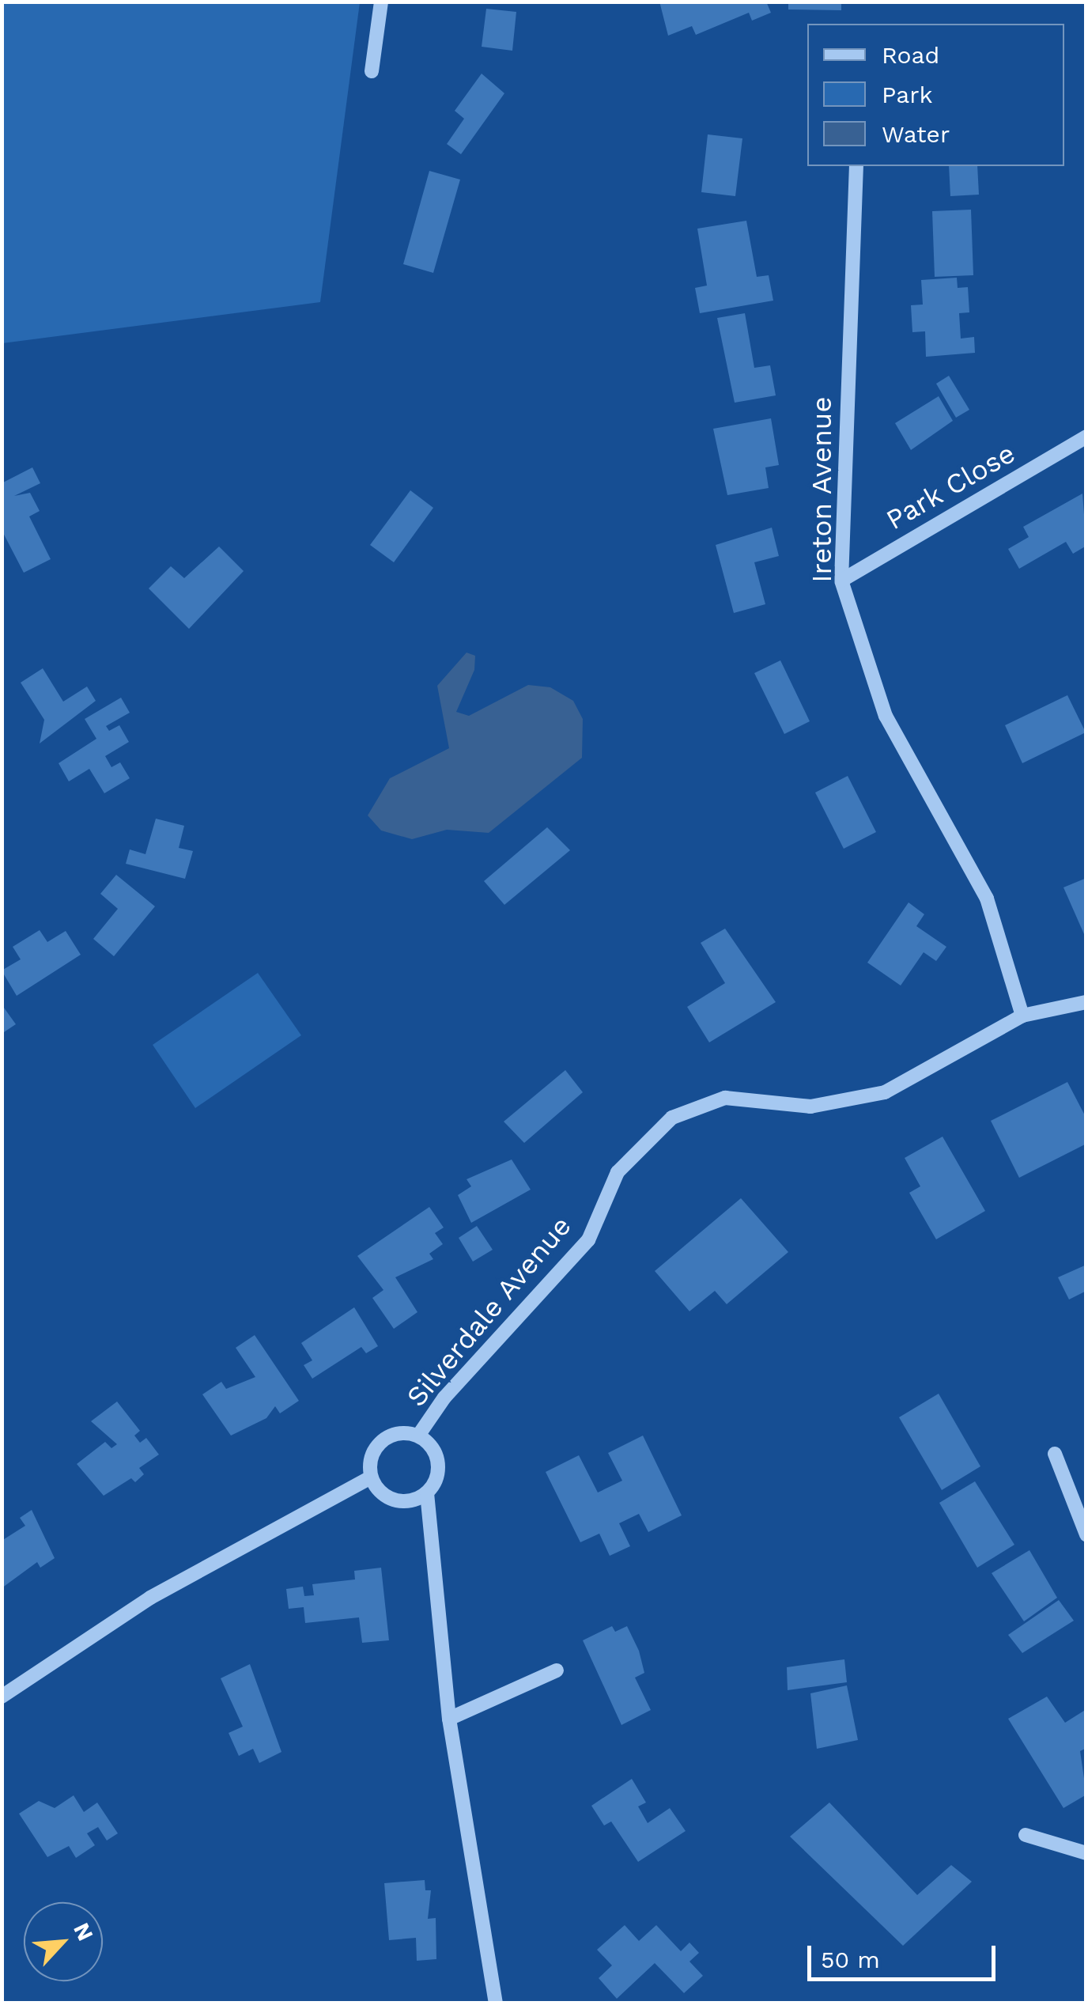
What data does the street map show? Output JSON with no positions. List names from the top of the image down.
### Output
{
  "streets": {
    "street": ["Park Close", "Ireton Avenue", "Silverdale Avenue"]
  },
  "crossings": [
    ["Park Close", "Ireton Avenue"],
    ["Ireton Avenue", "Silverdale Avenue"]
  ],
  "legend": ["Road", "Park", "Water"],
  "scale_bar": "50 m",
  "north": "top right"
}
